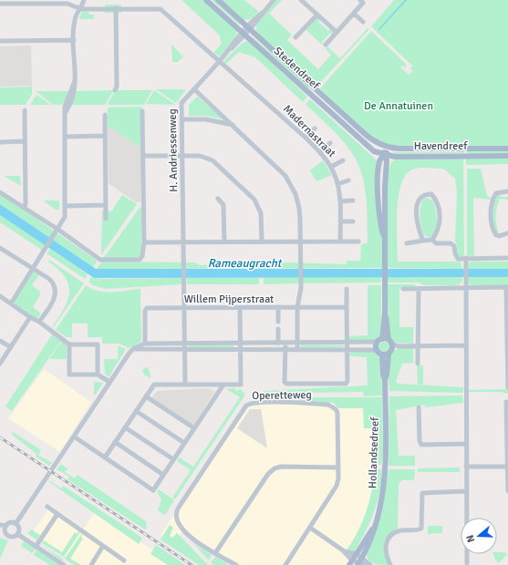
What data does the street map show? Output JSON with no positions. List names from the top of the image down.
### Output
{
  "streets": {
    "main road": ["Stedendreef", "Havendreef", "Hollandsedreef"],
    "street": [
      "Madernastraat",
      "H. Andriessenweg",
      "Willem Pijperstraat",
      "Operetteweg"
    ]
  },
  "crossings": [
    ["Stedendreef", "Havendreef"],
    ["Stedendreef", "H. Andriessenweg"],
    ["Madernastraat", "H. Andriessenweg"],
    ["H. Andriessenweg", "Willem Pijperstraat"]
  ],
  "water": ["Rameaugracht"],
  "parks": ["De Annatuinen"],
  "north": "left"
}
